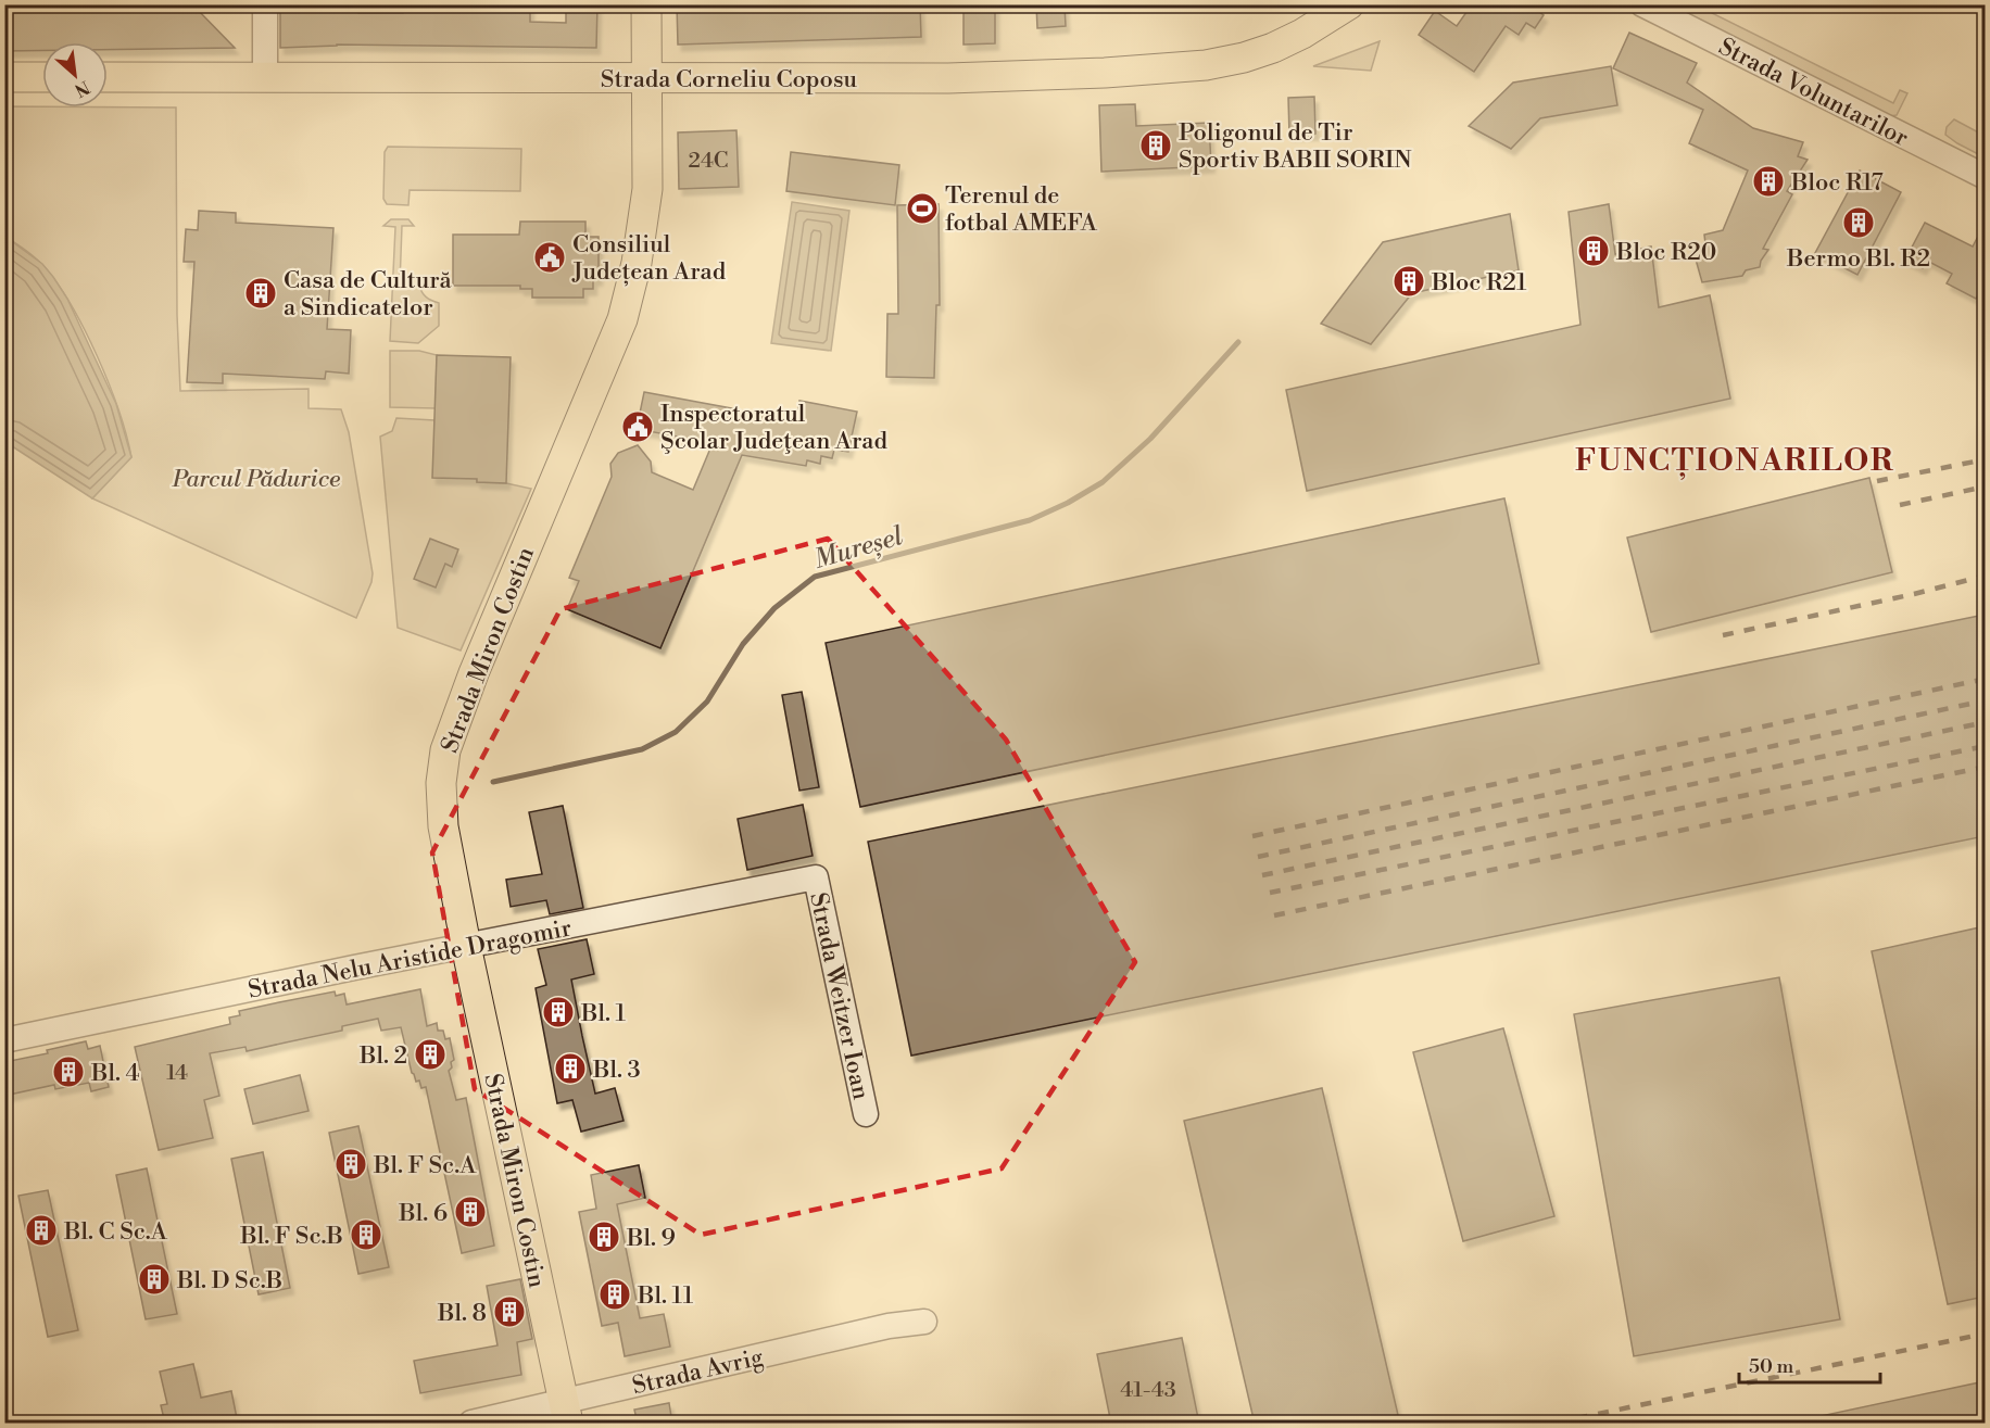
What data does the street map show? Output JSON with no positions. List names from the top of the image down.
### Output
{
  "streets": {
    "main road": ["Strada Corneliu Coposu", "Strada Miron Costin"],
    "street": [
      "Strada Voluntarilor",
      "Strada Nelu Aristide Dragomir",
      "Strada Weitzer Ioan",
      "Strada Avrig"
    ]
  },
  "crossings": [
    ["Strada Corneliu Coposu", "Strada Miron Costin"],
    ["Strada Miron Costin", "Strada Nelu Aristide Dragomir"],
    ["Strada Miron Costin", "Strada Avrig"],
    ["Strada Nelu Aristide Dragomir", "Strada Weitzer Ioan"]
  ],
  "districts": ["FUNCȚIONARILOR"],
  "water": ["Mureșel"],
  "parks": ["Parcul Pădurice"],
  "places": {
    "building": [
      "Poligonul de Tir Sportiv BABII SORIN",
      "Bloc R17",
      "Bermo Bl. R2",
      "Bloc R20",
      "Bloc R21",
      "Casa de Cultură a Sindicatelor",
      "Bl. 1",
      "Bl. 2",
      "Bl. 3",
      "Bl. 4",
      "Bl. F Sc.A",
      "Bl. 6",
      "Bl. C Sc.A",
      "Bl. F Sc.B",
      "Bl. 9",
      "Bl. D Sc.B",
      "Bl. 11",
      "Bl. 8"
    ],
    "sports": ["Terenul de fotbal AMEFA"],
    "public building": ["Consiliul Județean Arad", "Inspectoratul Şcolar Judeţean Arad"]
  },
  "house_numbers": ["24C", "14", "41-43"],
  "scale_bar": "50 m",
  "north": "bottom right"
}
